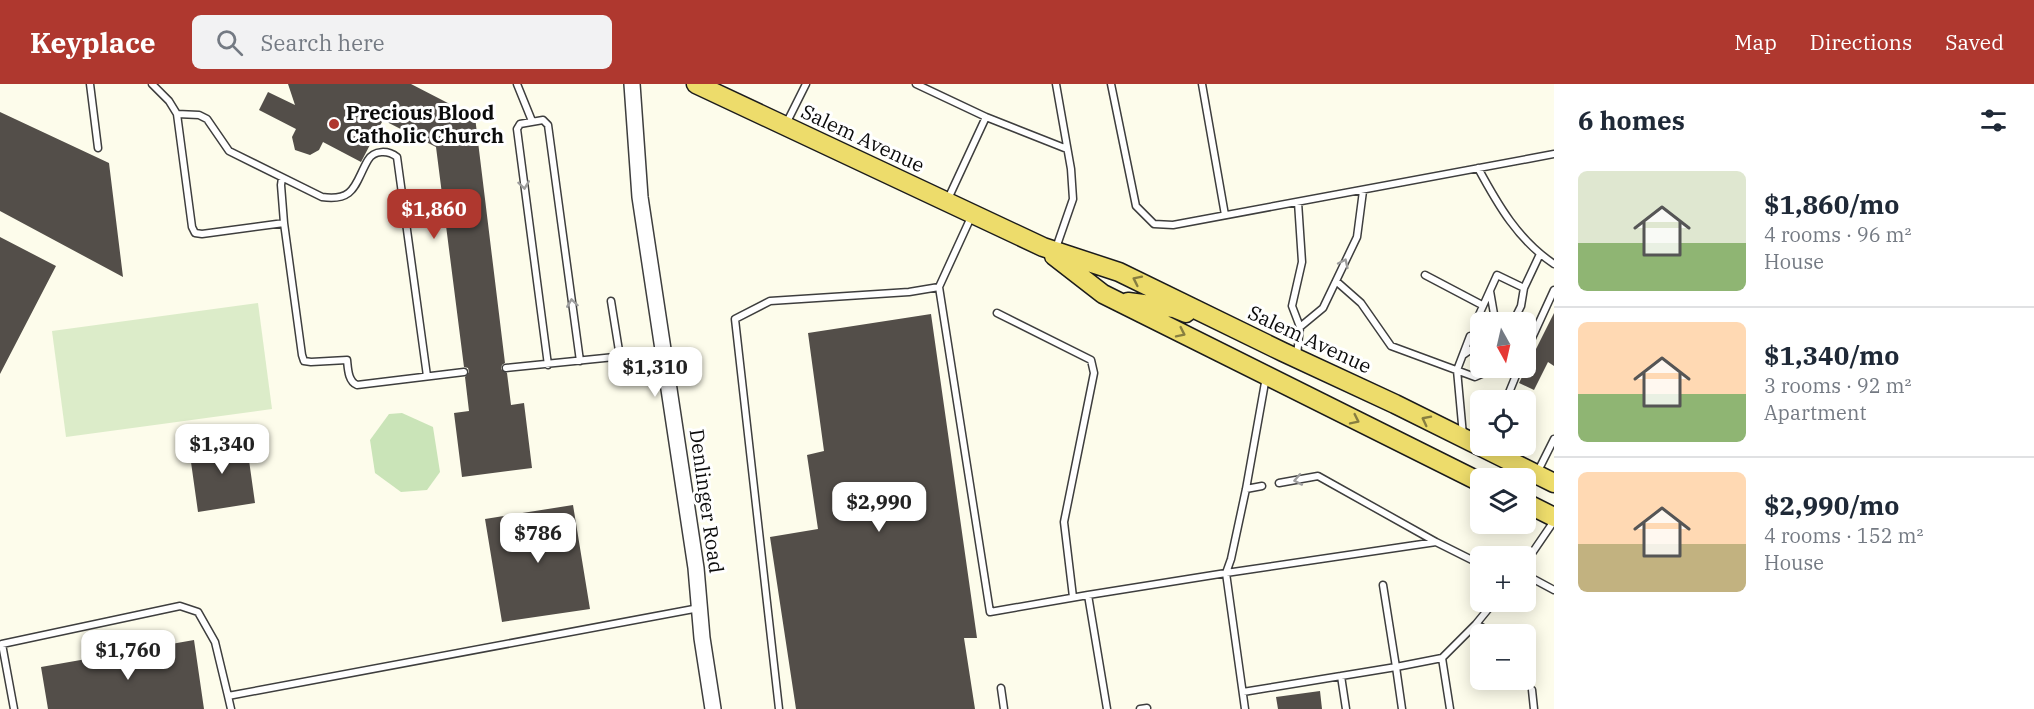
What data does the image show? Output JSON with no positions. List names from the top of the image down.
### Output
{
  "streets": {
    "main road": ["Salem Avenue"],
    "street": ["Denlinger Road"]
  },
  "places": ["Precious Blood Catholic Church"],
  "north": "bottom",
  "page": {
    "header": "Keyplace",
    "search": "Search here",
    "nav": ["Map", "Directions", "Saved"],
    "heading": "6 homes",
    "list": [
      {
        "name": "$1,860/mo",
        "note": "4 rooms · 96 m² · House"
      },
      {
        "name": "$1,340/mo",
        "note": "3 rooms · 92 m² · Apartment"
      },
      {
        "name": "$2,990/mo",
        "note": "4 rooms · 152 m² · House"
      }
    ],
    "price": [
      "$1,860",
      "$1,310",
      "$1,340",
      "$2,990",
      "$786",
      "$1,760"
    ],
    "map_buttons": ["+", "−"]
  }
}
